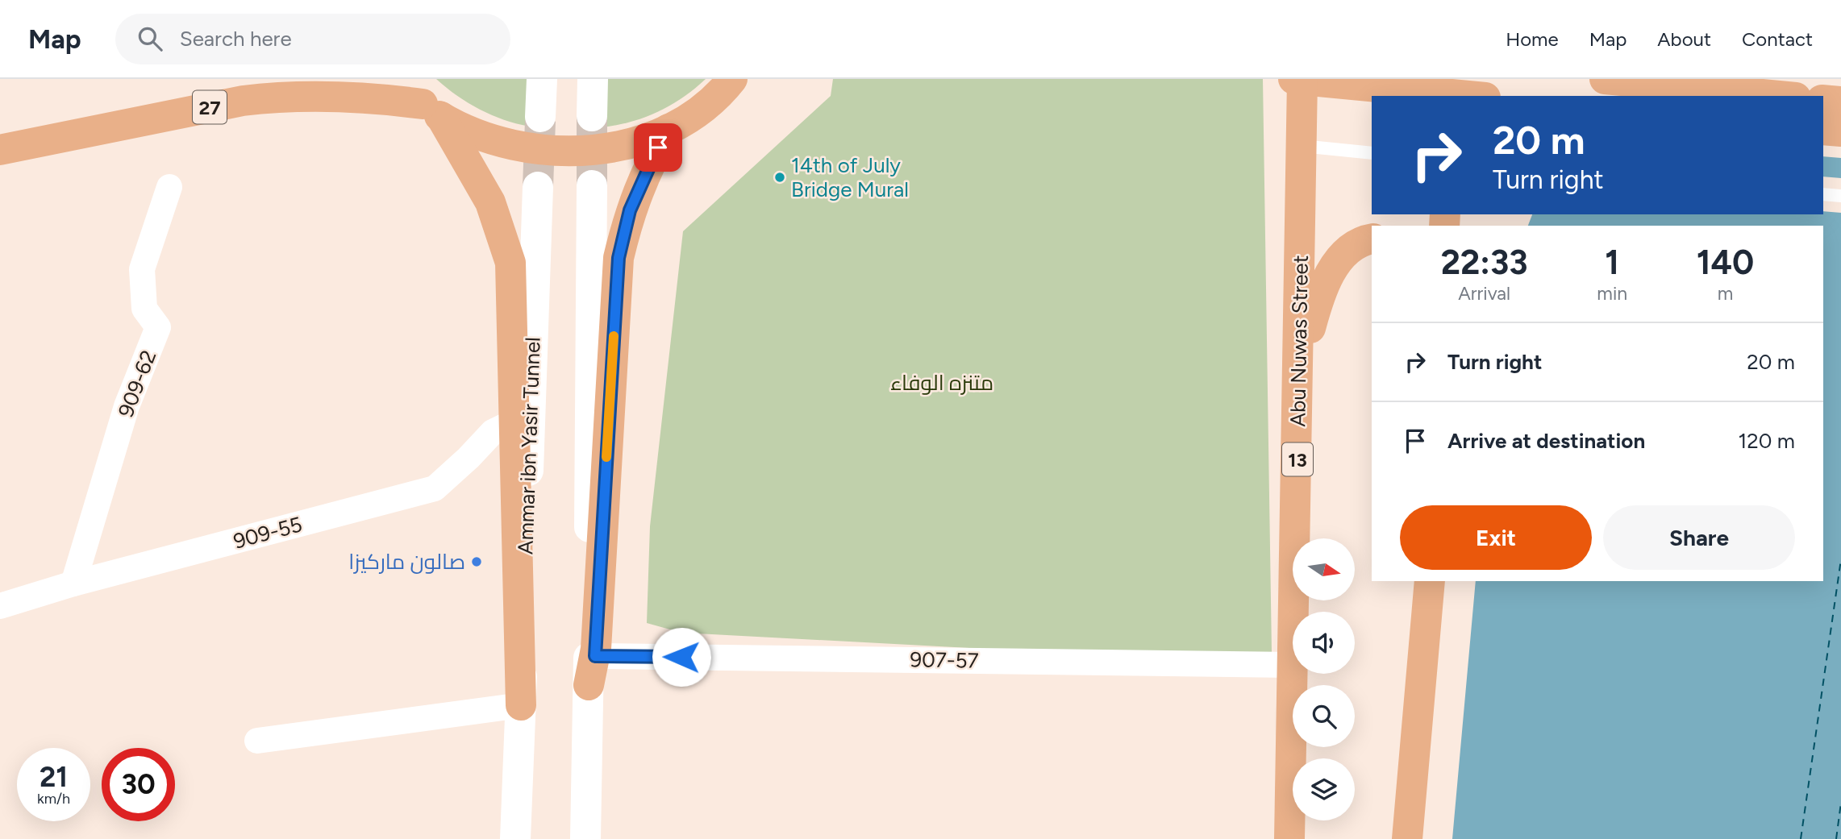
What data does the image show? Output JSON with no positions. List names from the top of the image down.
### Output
{
  "streets": {
    "main road": [
      "27",
      "Abu Nuwas Street",
      "Ammar ibn Yasir Tunnel",
      "13"
    ],
    "street": ["909-62", "909-55", "907-57"]
  },
  "crossings": [
    ["909-62", "909-55"]
  ],
  "parks": ["متنزه الوفاء"],
  "places": ["14th of July Bridge Mural", "صالون ماركيزا"],
  "north": "right",
  "page": {
    "header": "Map",
    "search": "Search here",
    "nav": [
      "Home",
      "Map",
      "About",
      "Contact"
    ],
    "turn": ["20 m", "Turn right"],
    "eta": [
      "22:33",
      "Arrival",
      "1",
      "min",
      "140",
      "m"
    ],
    "list": [
      {
        "name": "Turn right",
        "value": "20 m"
      },
      {
        "name": "Arrive at destination",
        "value": "120 m"
      }
    ],
    "buttons": ["Exit", "Share"],
    "speed": "21 km/h",
    "limit": "30"
  }
}
